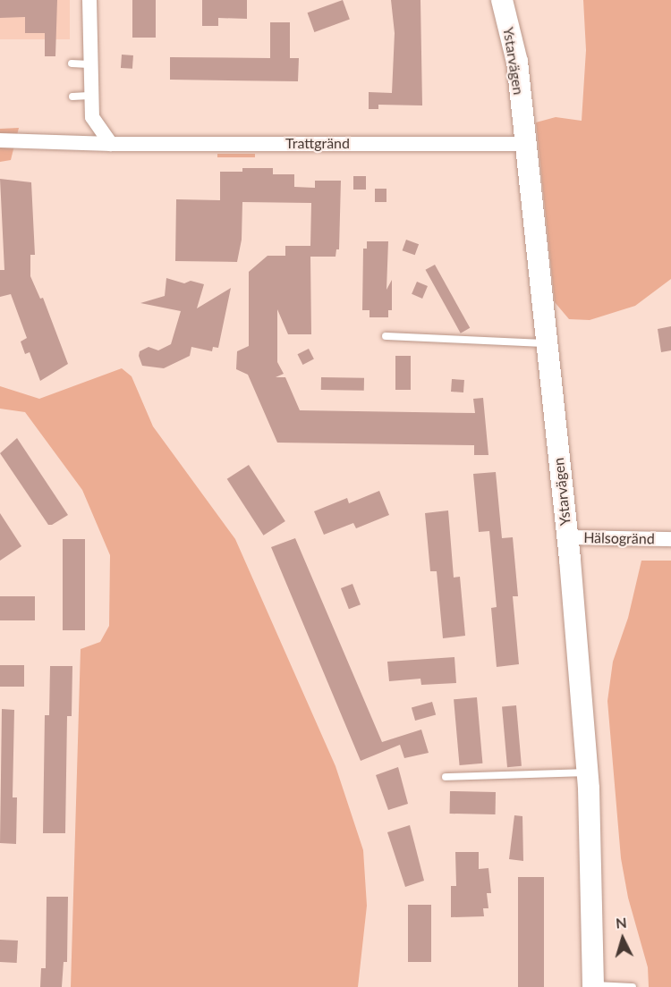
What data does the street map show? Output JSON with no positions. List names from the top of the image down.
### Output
{
  "streets": {
    "street": ["Ystarvägen", "Trattgränd", "Hälsogränd"]
  },
  "crossings": [
    ["Ystarvägen", "Trattgränd"],
    ["Ystarvägen", "Hälsogränd"]
  ],
  "north": "top"
}
